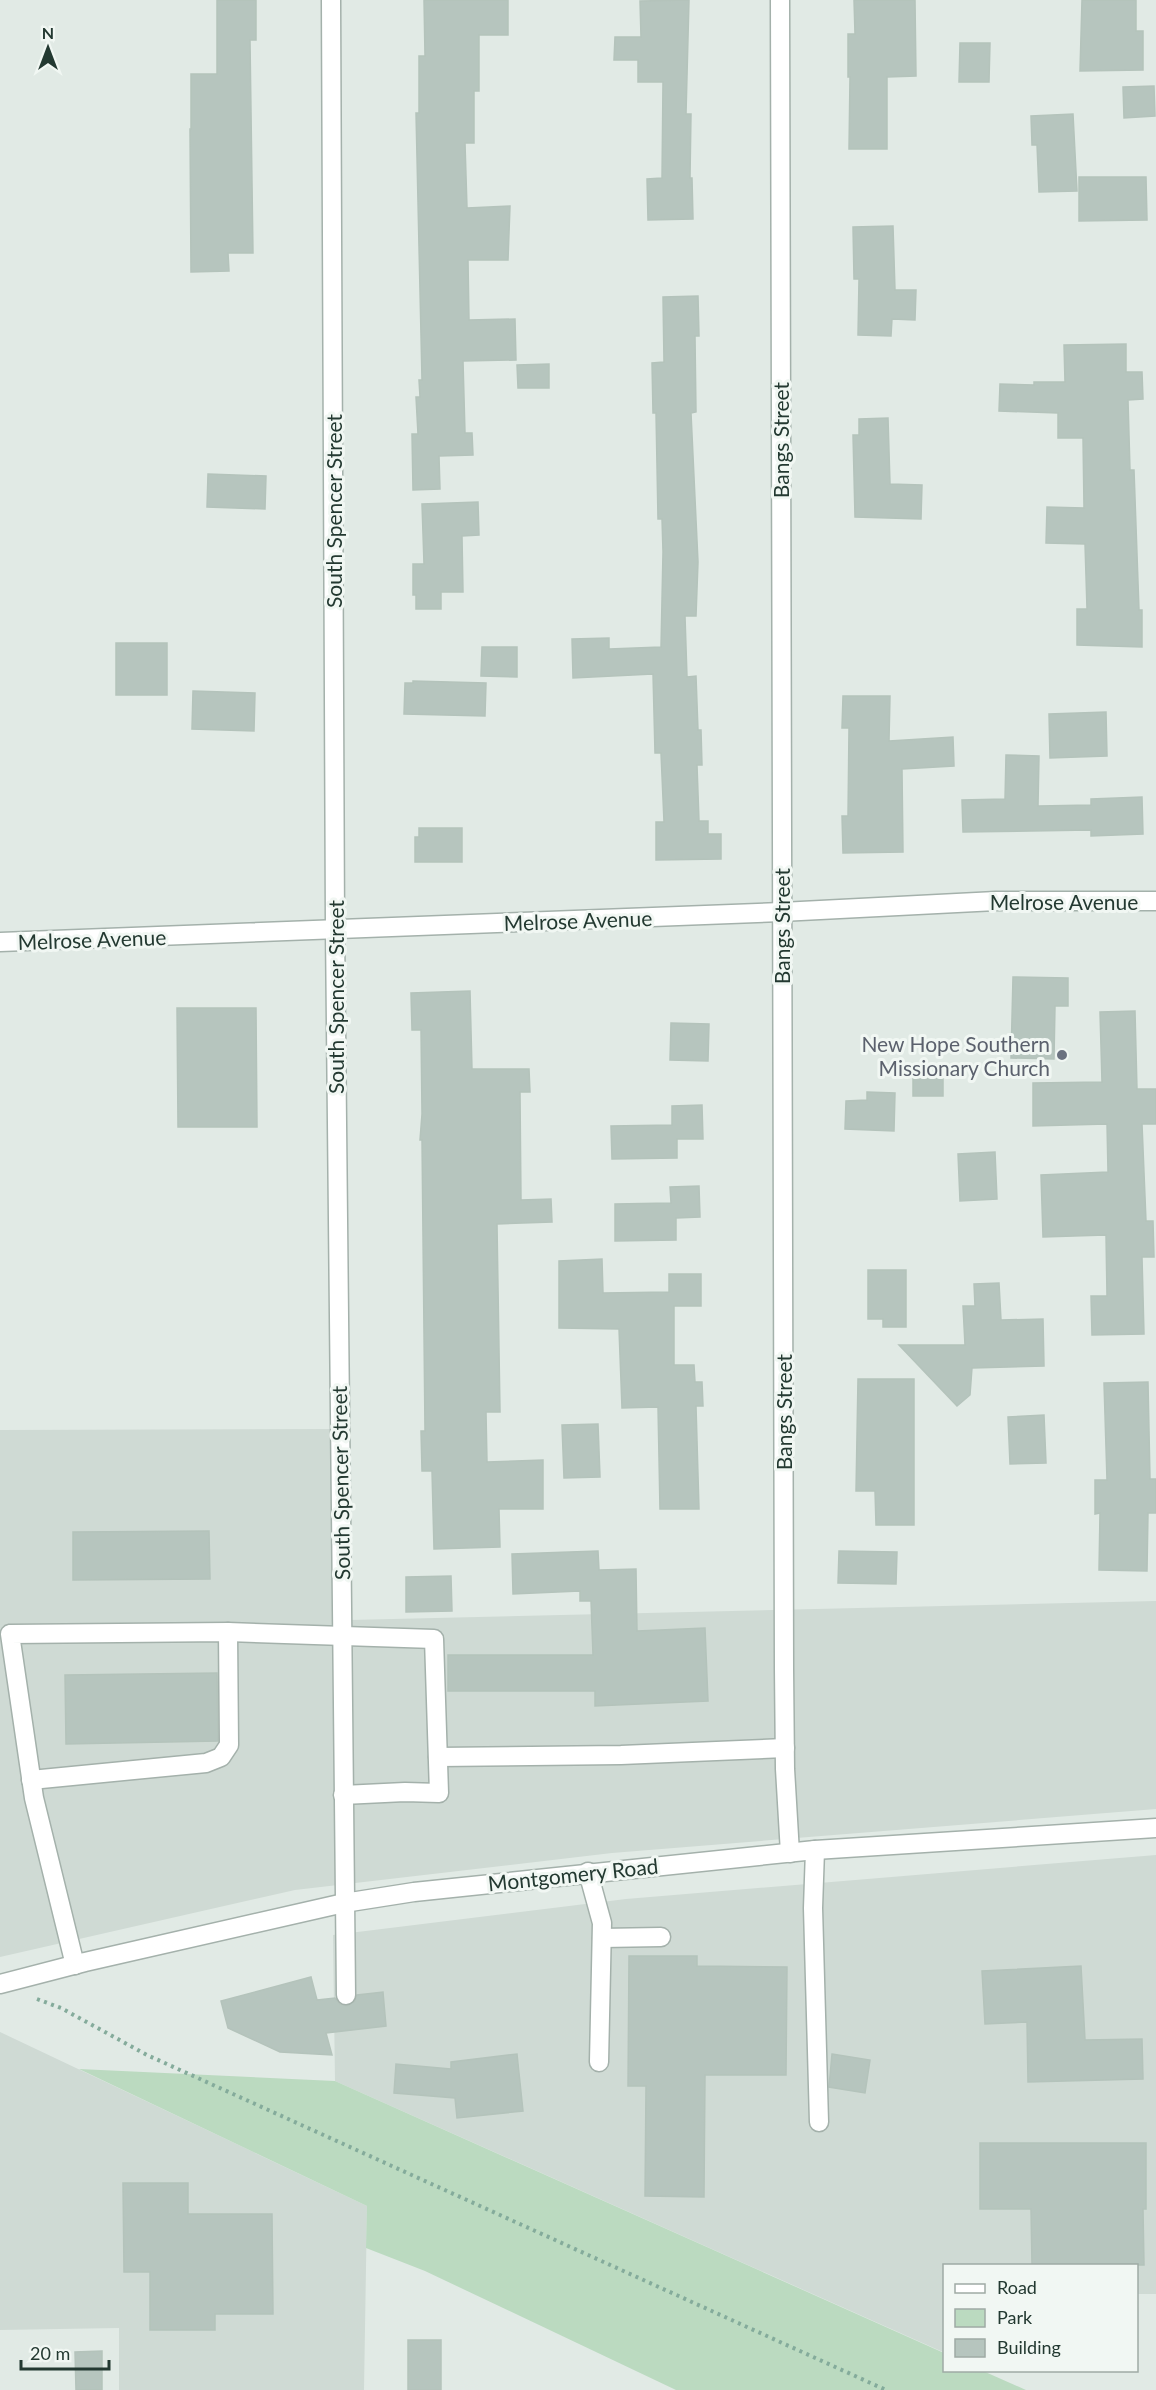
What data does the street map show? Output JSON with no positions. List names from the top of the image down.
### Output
{
  "streets": {
    "street": [
      "Bangs Street",
      "South Spencer Street",
      "Melrose Avenue",
      "Montgomery Road"
    ]
  },
  "crossings": [
    ["Bangs Street", "Melrose Avenue"],
    ["Bangs Street", "Montgomery Road"],
    ["South Spencer Street", "Melrose Avenue"],
    ["South Spencer Street", "Montgomery Road"]
  ],
  "places": ["New Hope Southern Missionary Church"],
  "legend": ["Road", "Park", "Building"],
  "scale_bar": "20 m",
  "north": "top"
}
